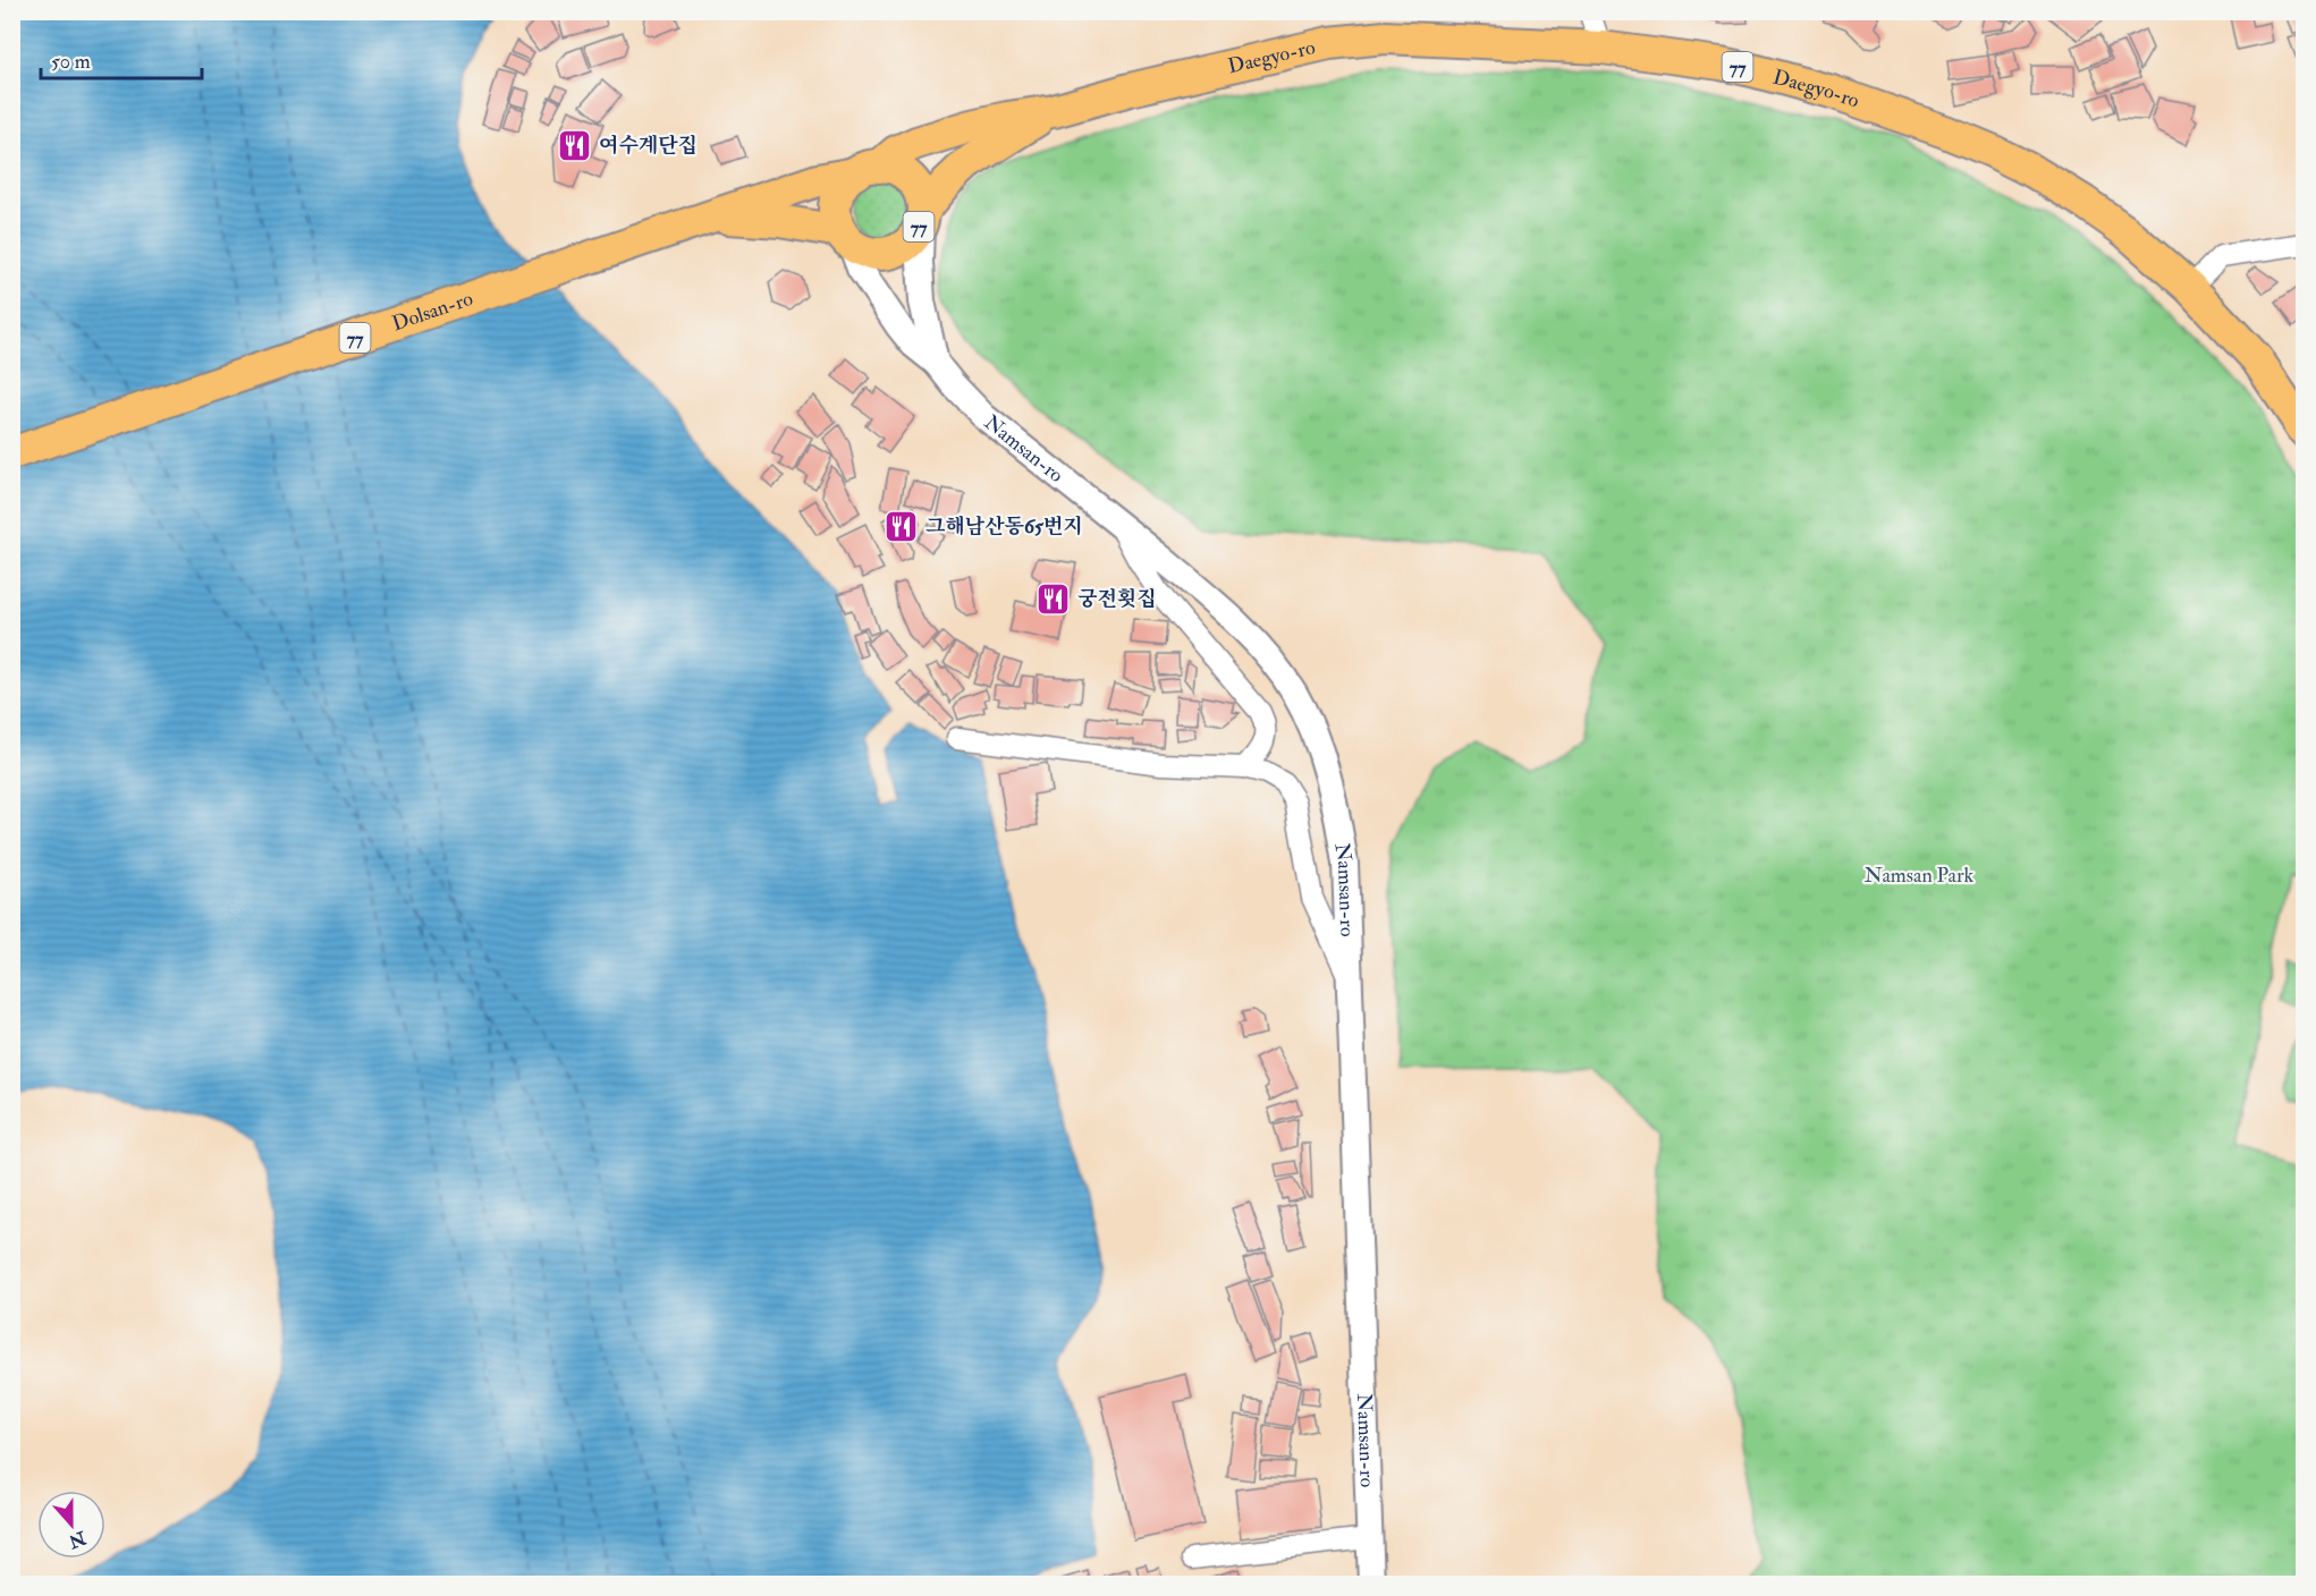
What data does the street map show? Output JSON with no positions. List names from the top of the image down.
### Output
{
  "streets": {
    "main road": ["Daegyo-ro", "77", "Dolsan-ro"],
    "street": ["Namsan-ro"]
  },
  "crossings": [
    ["Daegyo-ro", "77"],
    ["Daegyo-ro", "Dolsan-ro"],
    ["Daegyo-ro", "Namsan-ro"],
    ["77", "Dolsan-ro"],
    ["77", "Namsan-ro"]
  ],
  "parks": ["Namsan Park"],
  "places": {
    "restaurant": ["여수계단집", "그해남산동65번지", "궁전횟집"]
  },
  "scale_bar": "50 m",
  "north": "bottom"
}
